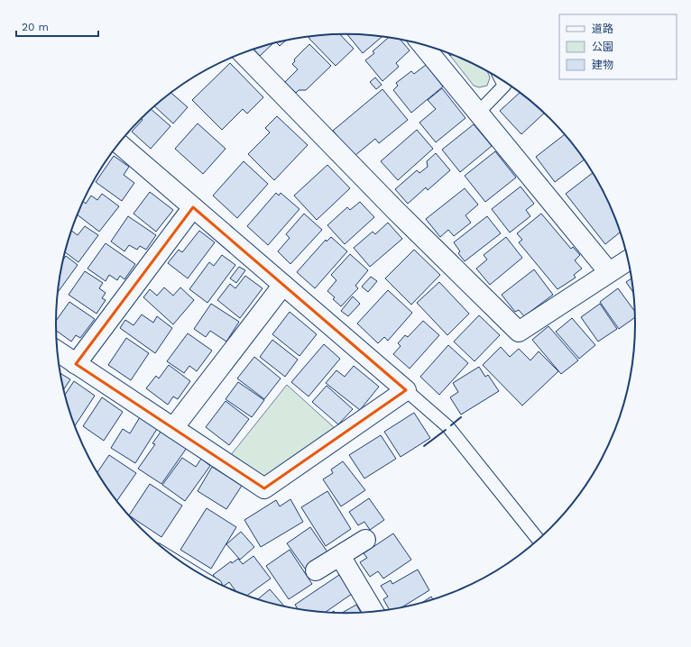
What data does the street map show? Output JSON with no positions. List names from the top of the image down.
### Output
{
  "legend": ["道路", "公園", "建物"],
  "scale_bar": "20 m"
}
